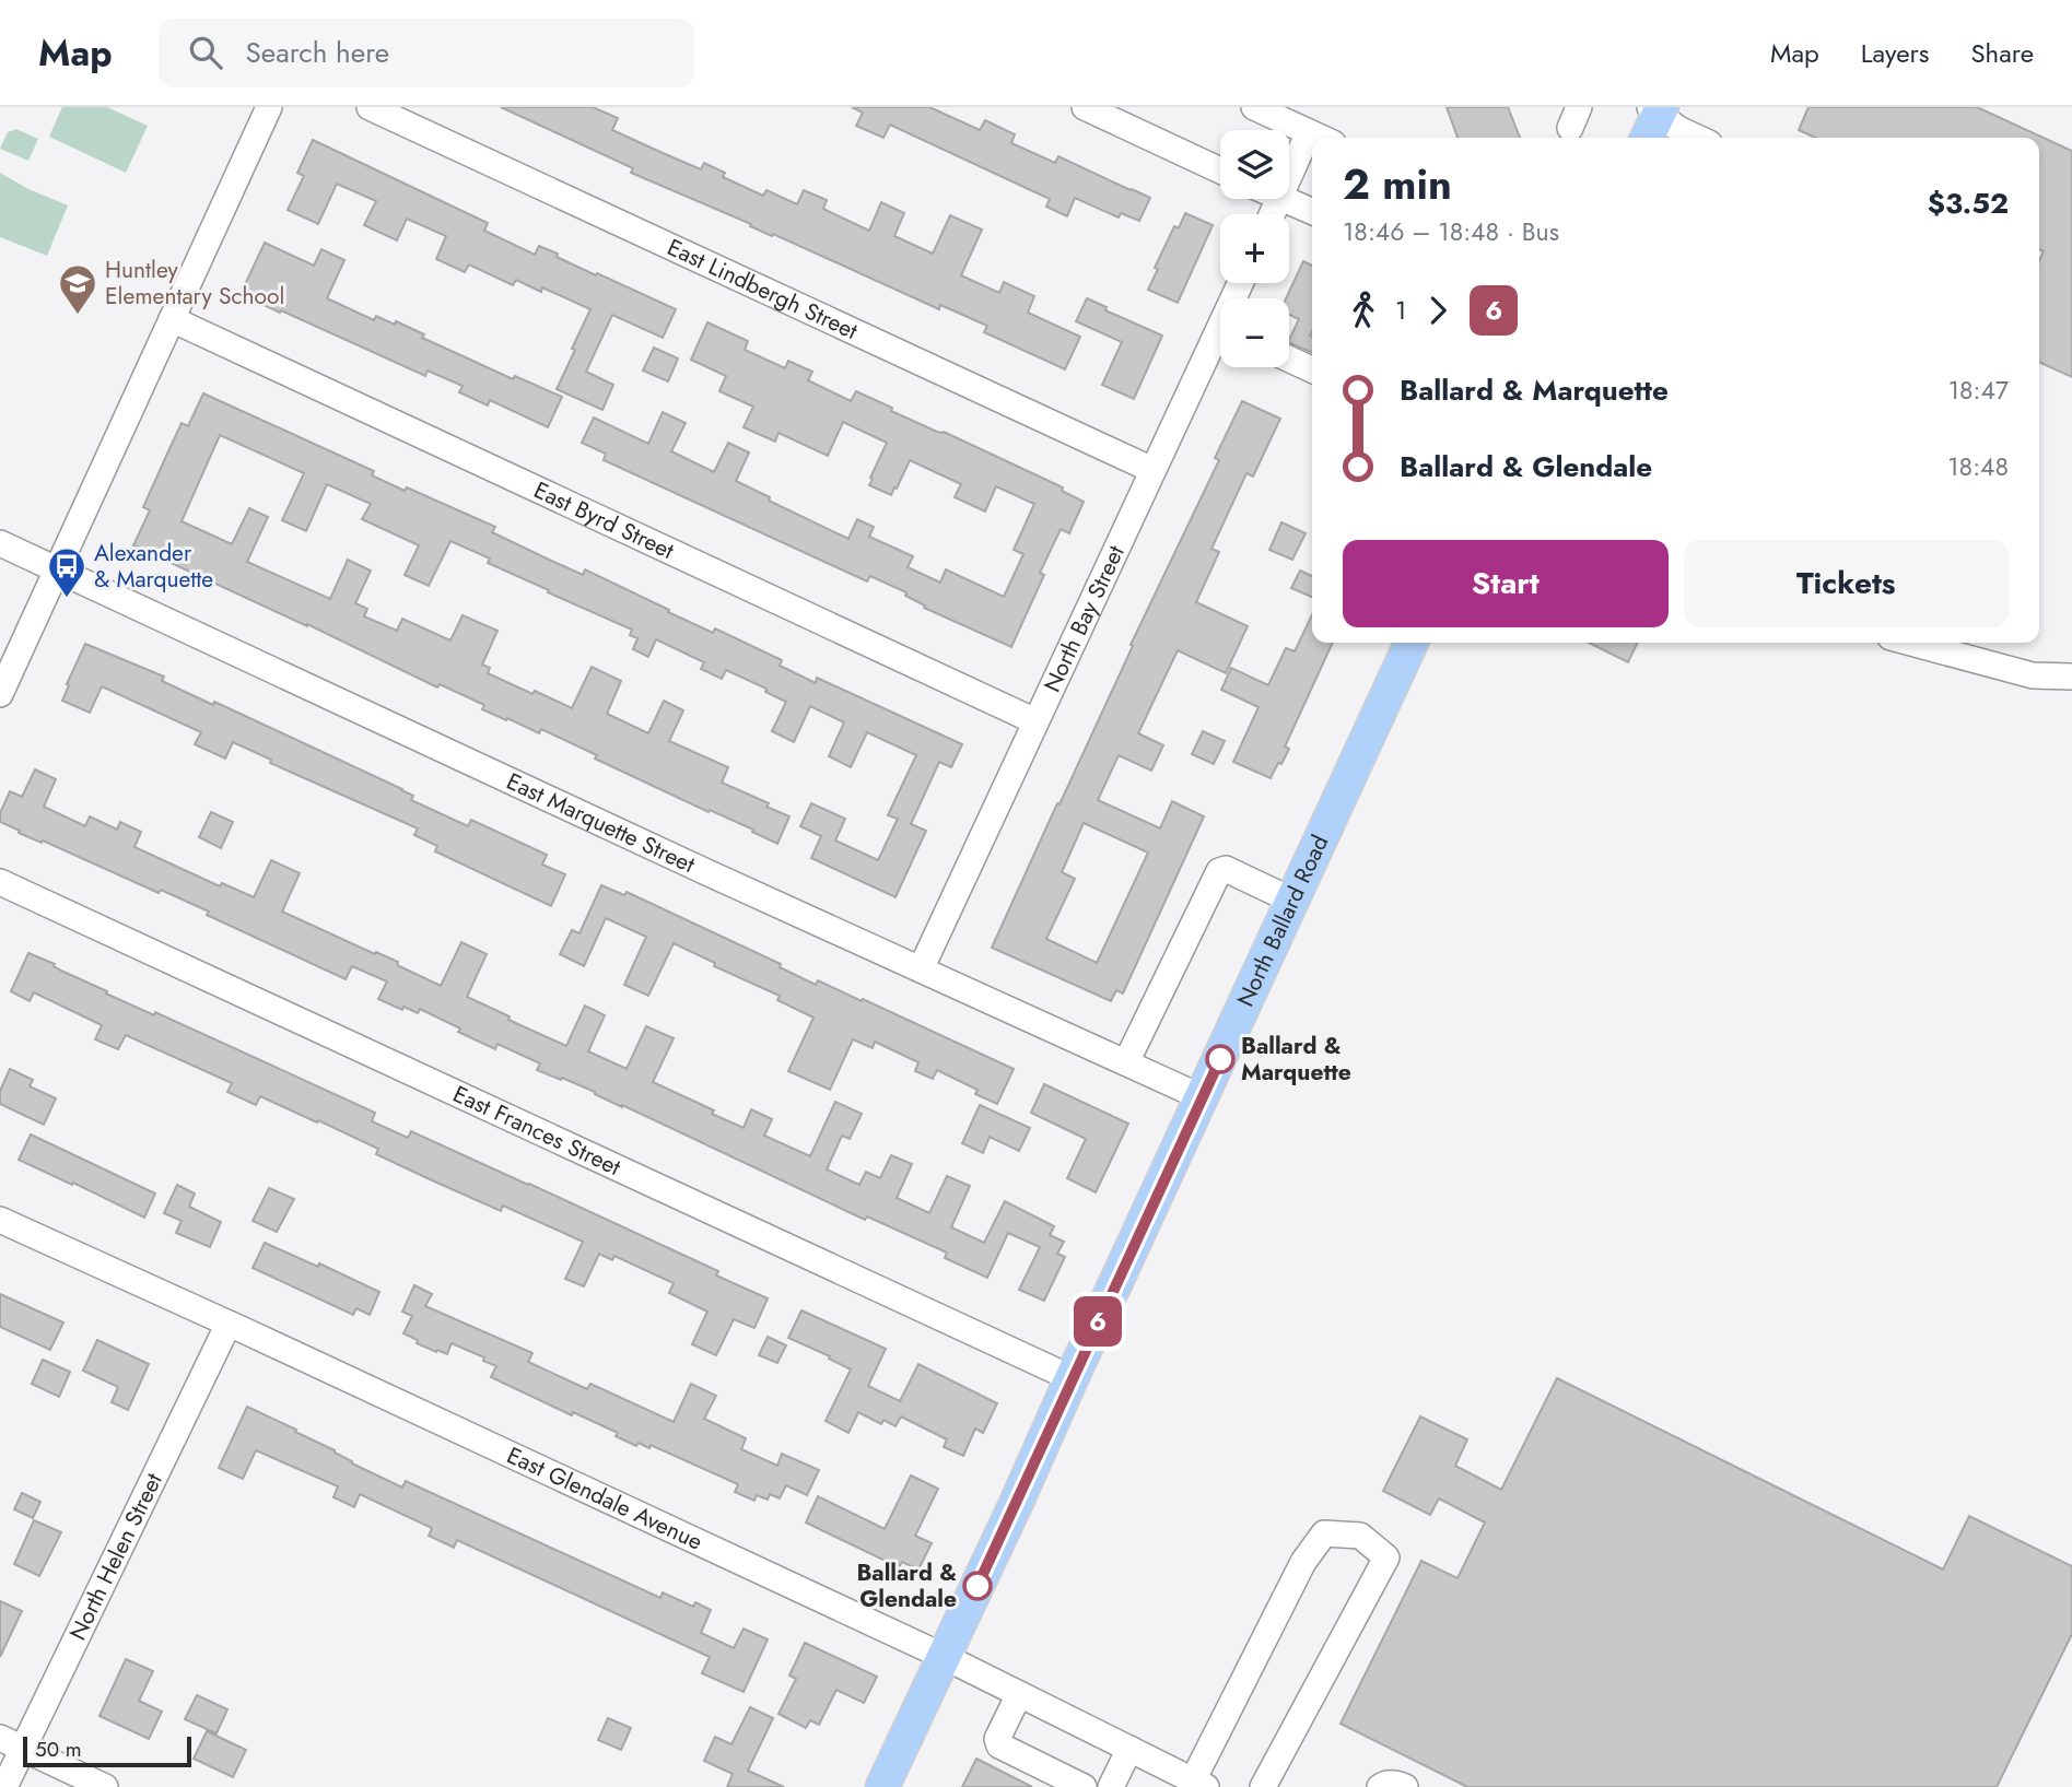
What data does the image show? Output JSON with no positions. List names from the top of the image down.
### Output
{
  "streets": {
    "main road": ["North Ballard Road"],
    "street": [
      "East Lindbergh Street",
      "East Byrd Street",
      "North Bay Street",
      "East Marquette Street",
      "East Frances Street",
      "East Glendale Avenue",
      "North Helen Street"
    ]
  },
  "crossings": [
    ["East Lindbergh Street", "North Bay Street"],
    ["East Byrd Street", "North Bay Street"],
    ["North Bay Street", "East Marquette Street"],
    ["East Marquette Street", "North Ballard Road"],
    ["North Ballard Road", "East Frances Street"],
    ["North Ballard Road", "East Glendale Avenue"],
    ["East Glendale Avenue", "North Helen Street"]
  ],
  "places": {
    "school or university": ["Huntley Elementary School"],
    "bus stop": ["Alexander & Marquette"],
    "other": ["Ballard & Marquette", "Ballard & Glendale"]
  },
  "lines": ["bus line 6"],
  "scale_bar": "50 m",
  "page": {
    "header": "Map",
    "search": "Search here",
    "nav": ["Map", "Layers", "Share"],
    "on_map": "6",
    "map_buttons": ["+", "−"],
    "heading": ["2 min", "18:46 – 18:48 · Bus", "$3.52"],
    "legs": ["1", "6"],
    "list": [
      {
        "name": "Ballard & Marquette",
        "value": "18:47"
      },
      {
        "name": "Ballard & Glendale",
        "value": "18:48"
      }
    ],
    "buttons": ["Start", "Tickets"],
    "scale": "50 m"
  }
}
